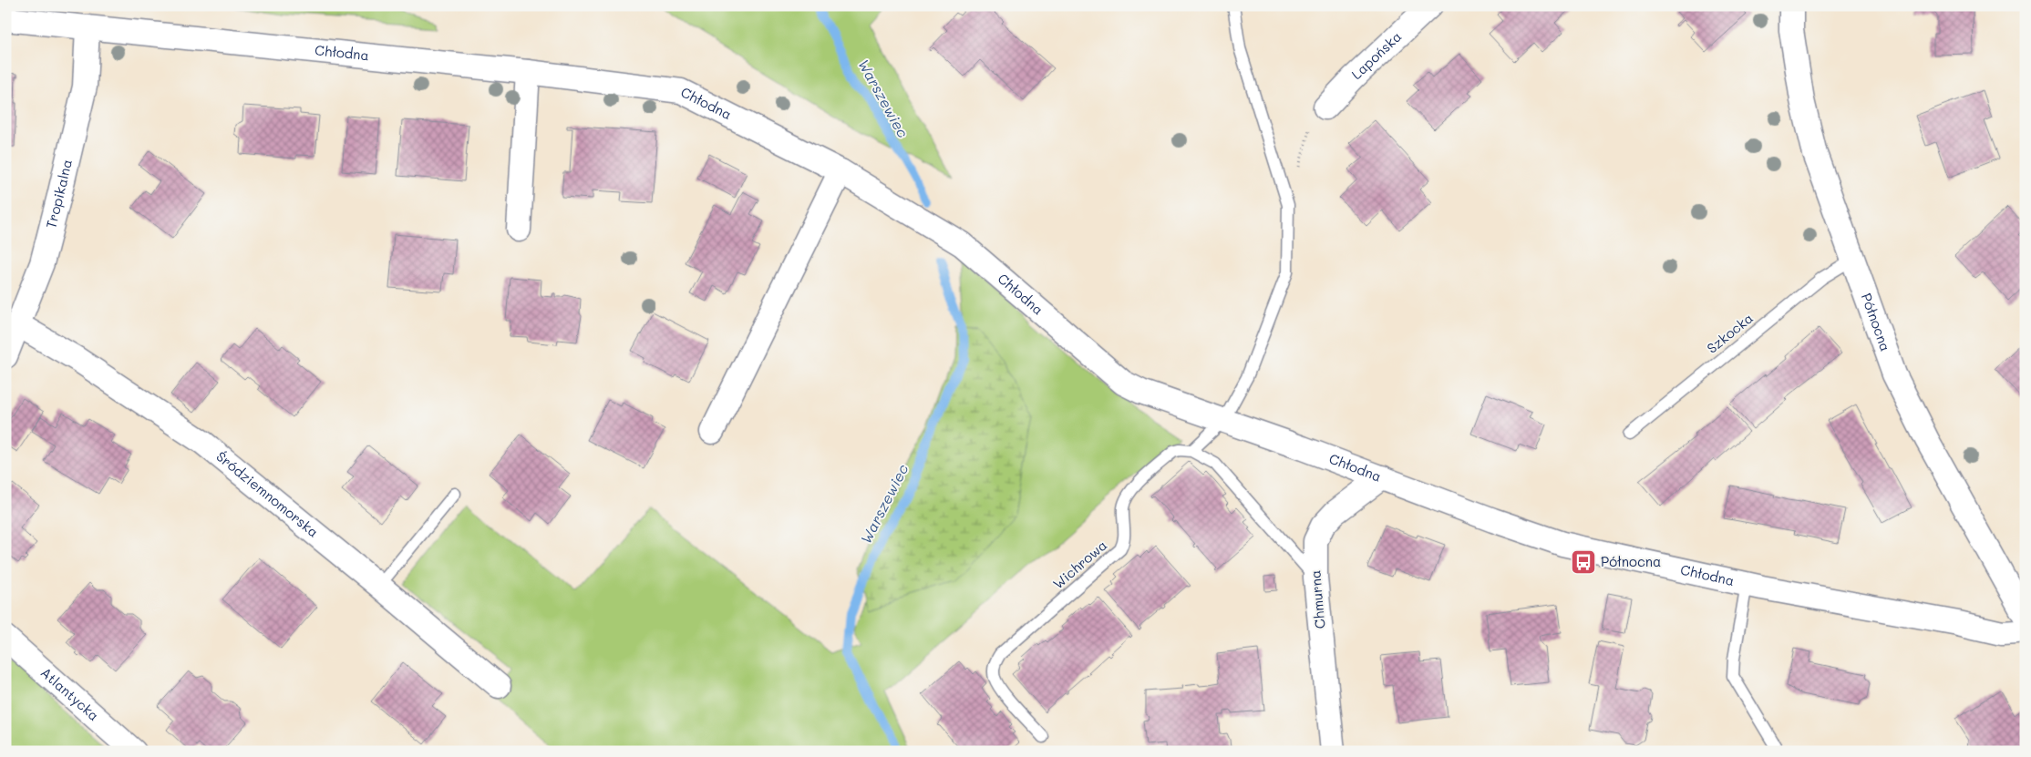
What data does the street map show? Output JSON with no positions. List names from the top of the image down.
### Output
{
  "streets": {
    "street": [
      "Chłodna",
      "Lapońska",
      "Tropikalna",
      "Północna",
      "Śródziemnomorska",
      "Chmurna",
      "Atlantycka"
    ],
    "lane": ["Szkocka", "Wichrowa"]
  },
  "crossings": [
    ["Chłodna", "Tropikalna"],
    ["Chłodna", "Chmurna"],
    ["Tropikalna", "Śródziemnomorska"],
    ["Północna", "Szkocka"]
  ],
  "water": ["Warszewiec"],
  "places": {
    "bus stop": ["Północna"]
  }
}
